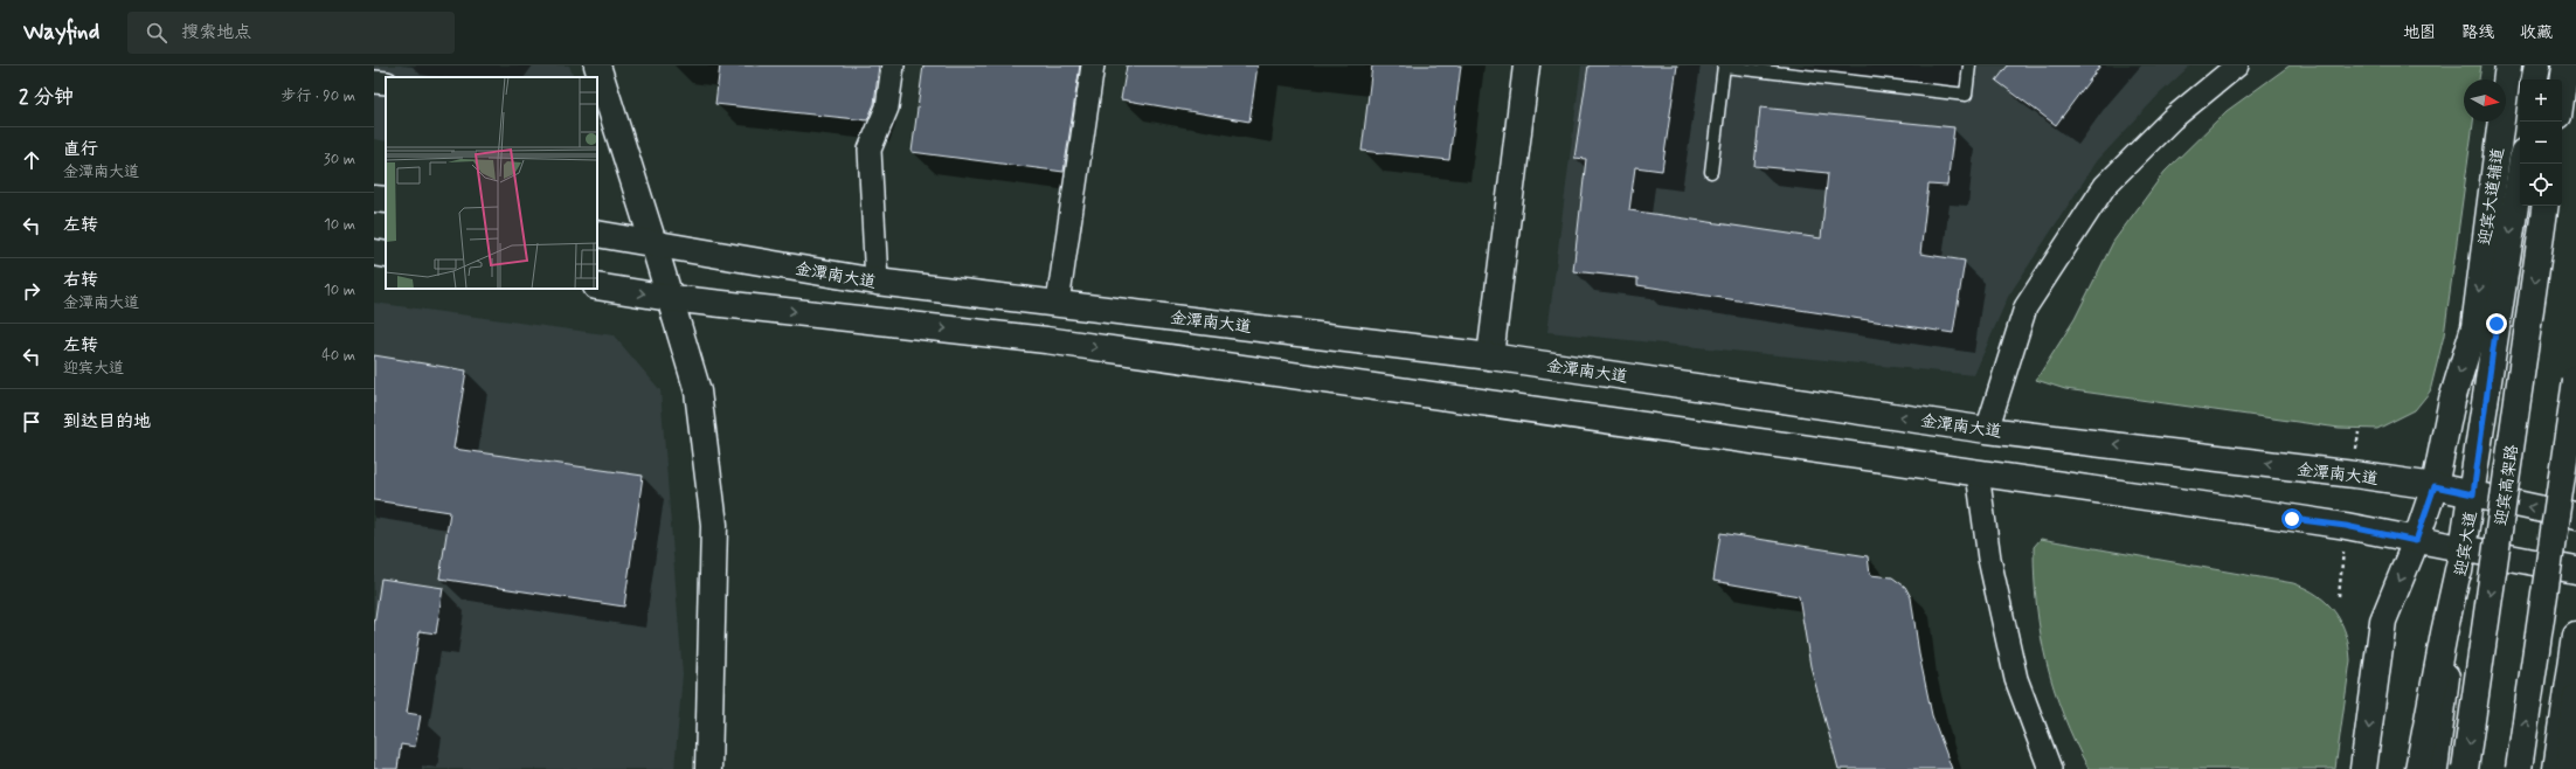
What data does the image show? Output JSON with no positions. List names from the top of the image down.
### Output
{
  "streets": {
    "main road": [
      "迎宾大道辅道",
      "金潭南大道",
      "迎宾高架路",
      "迎宾大道"
    ]
  },
  "crossings": [
    ["迎宾大道辅道", "金潭南大道"],
    ["金潭南大道", "迎宾大道"]
  ],
  "north": "right",
  "page": {
    "header": "Wayfind",
    "search": "搜索地点",
    "nav": ["地图", "路线", "收藏"],
    "heading": ["2 分钟", "步行 · 90 m"],
    "map_buttons": ["+", "−"],
    "list": [
      ["直行", "金潭南大道", "30 m"],
      ["左转", "10 m"],
      ["右转", "金潭南大道", "10 m"],
      ["左转", "迎宾大道", "40 m"],
      "到达目的地"
    ]
  }
}
